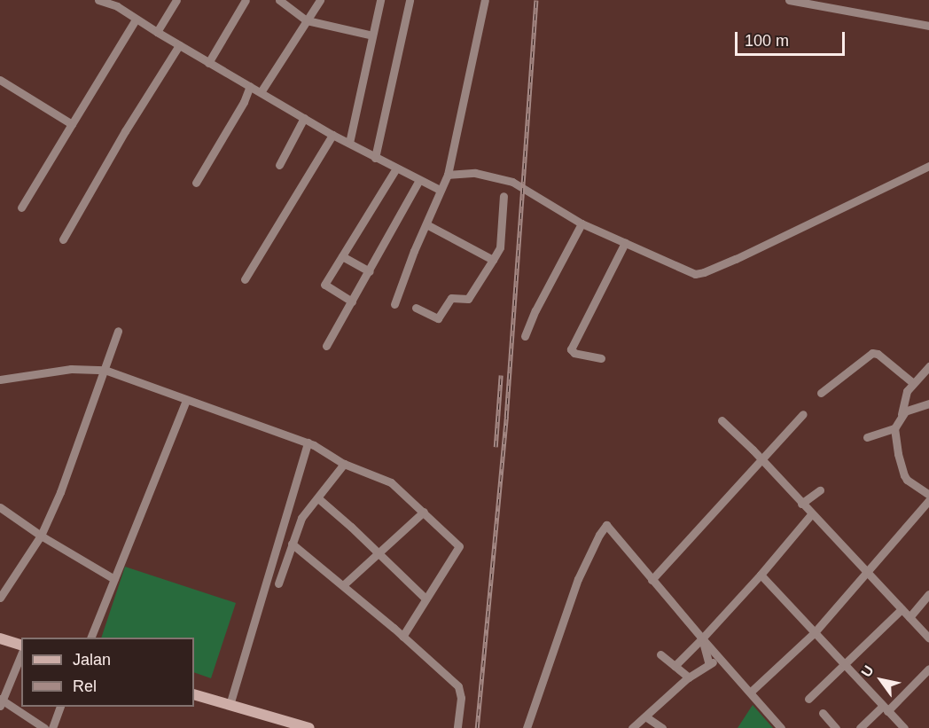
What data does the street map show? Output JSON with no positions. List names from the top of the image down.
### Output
{
  "legend": ["Jalan", "Rel"],
  "scale_bar": "100 m",
  "north": "top left"
}
